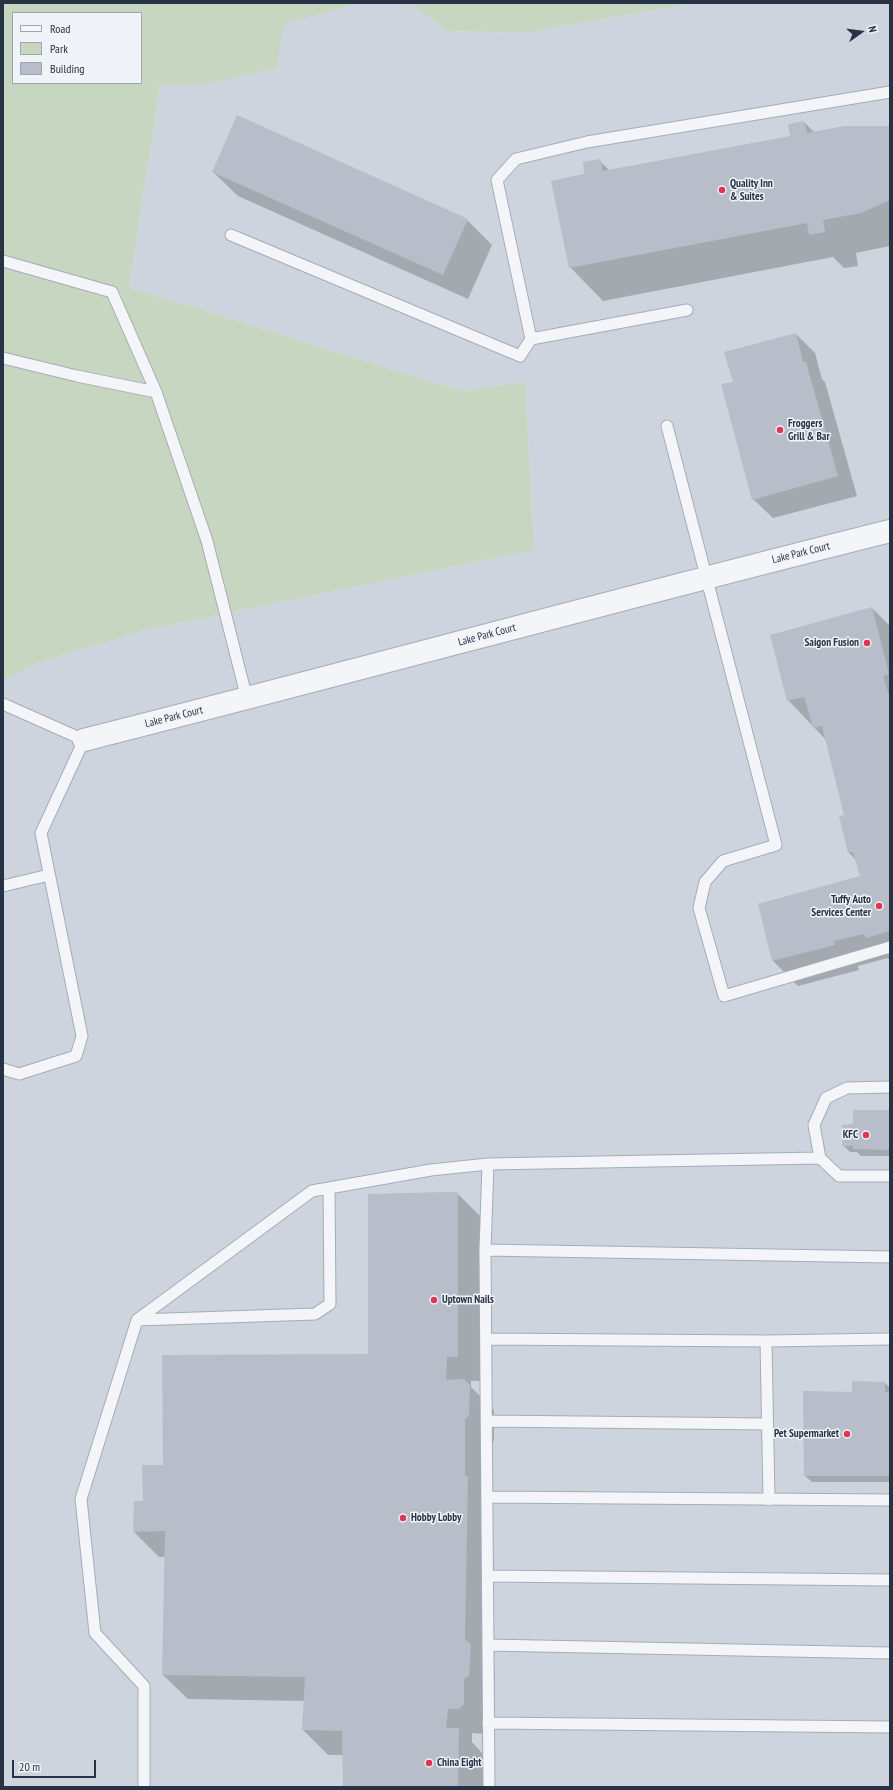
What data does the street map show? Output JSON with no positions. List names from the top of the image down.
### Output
{
  "streets": {
    "street": ["Lake Park Court"]
  },
  "places": [
    "Quality Inn & Suites",
    "Froggers Grill & Bar",
    "Saigon Fusion",
    "Tuffy Auto Services Center",
    "KFC",
    "Uptown Nails",
    "Pet Supermarket",
    "Hobby Lobby",
    "China Eight"
  ],
  "legend": ["Road", "Park", "Building"],
  "scale_bar": "20 m",
  "north": "right"
}
